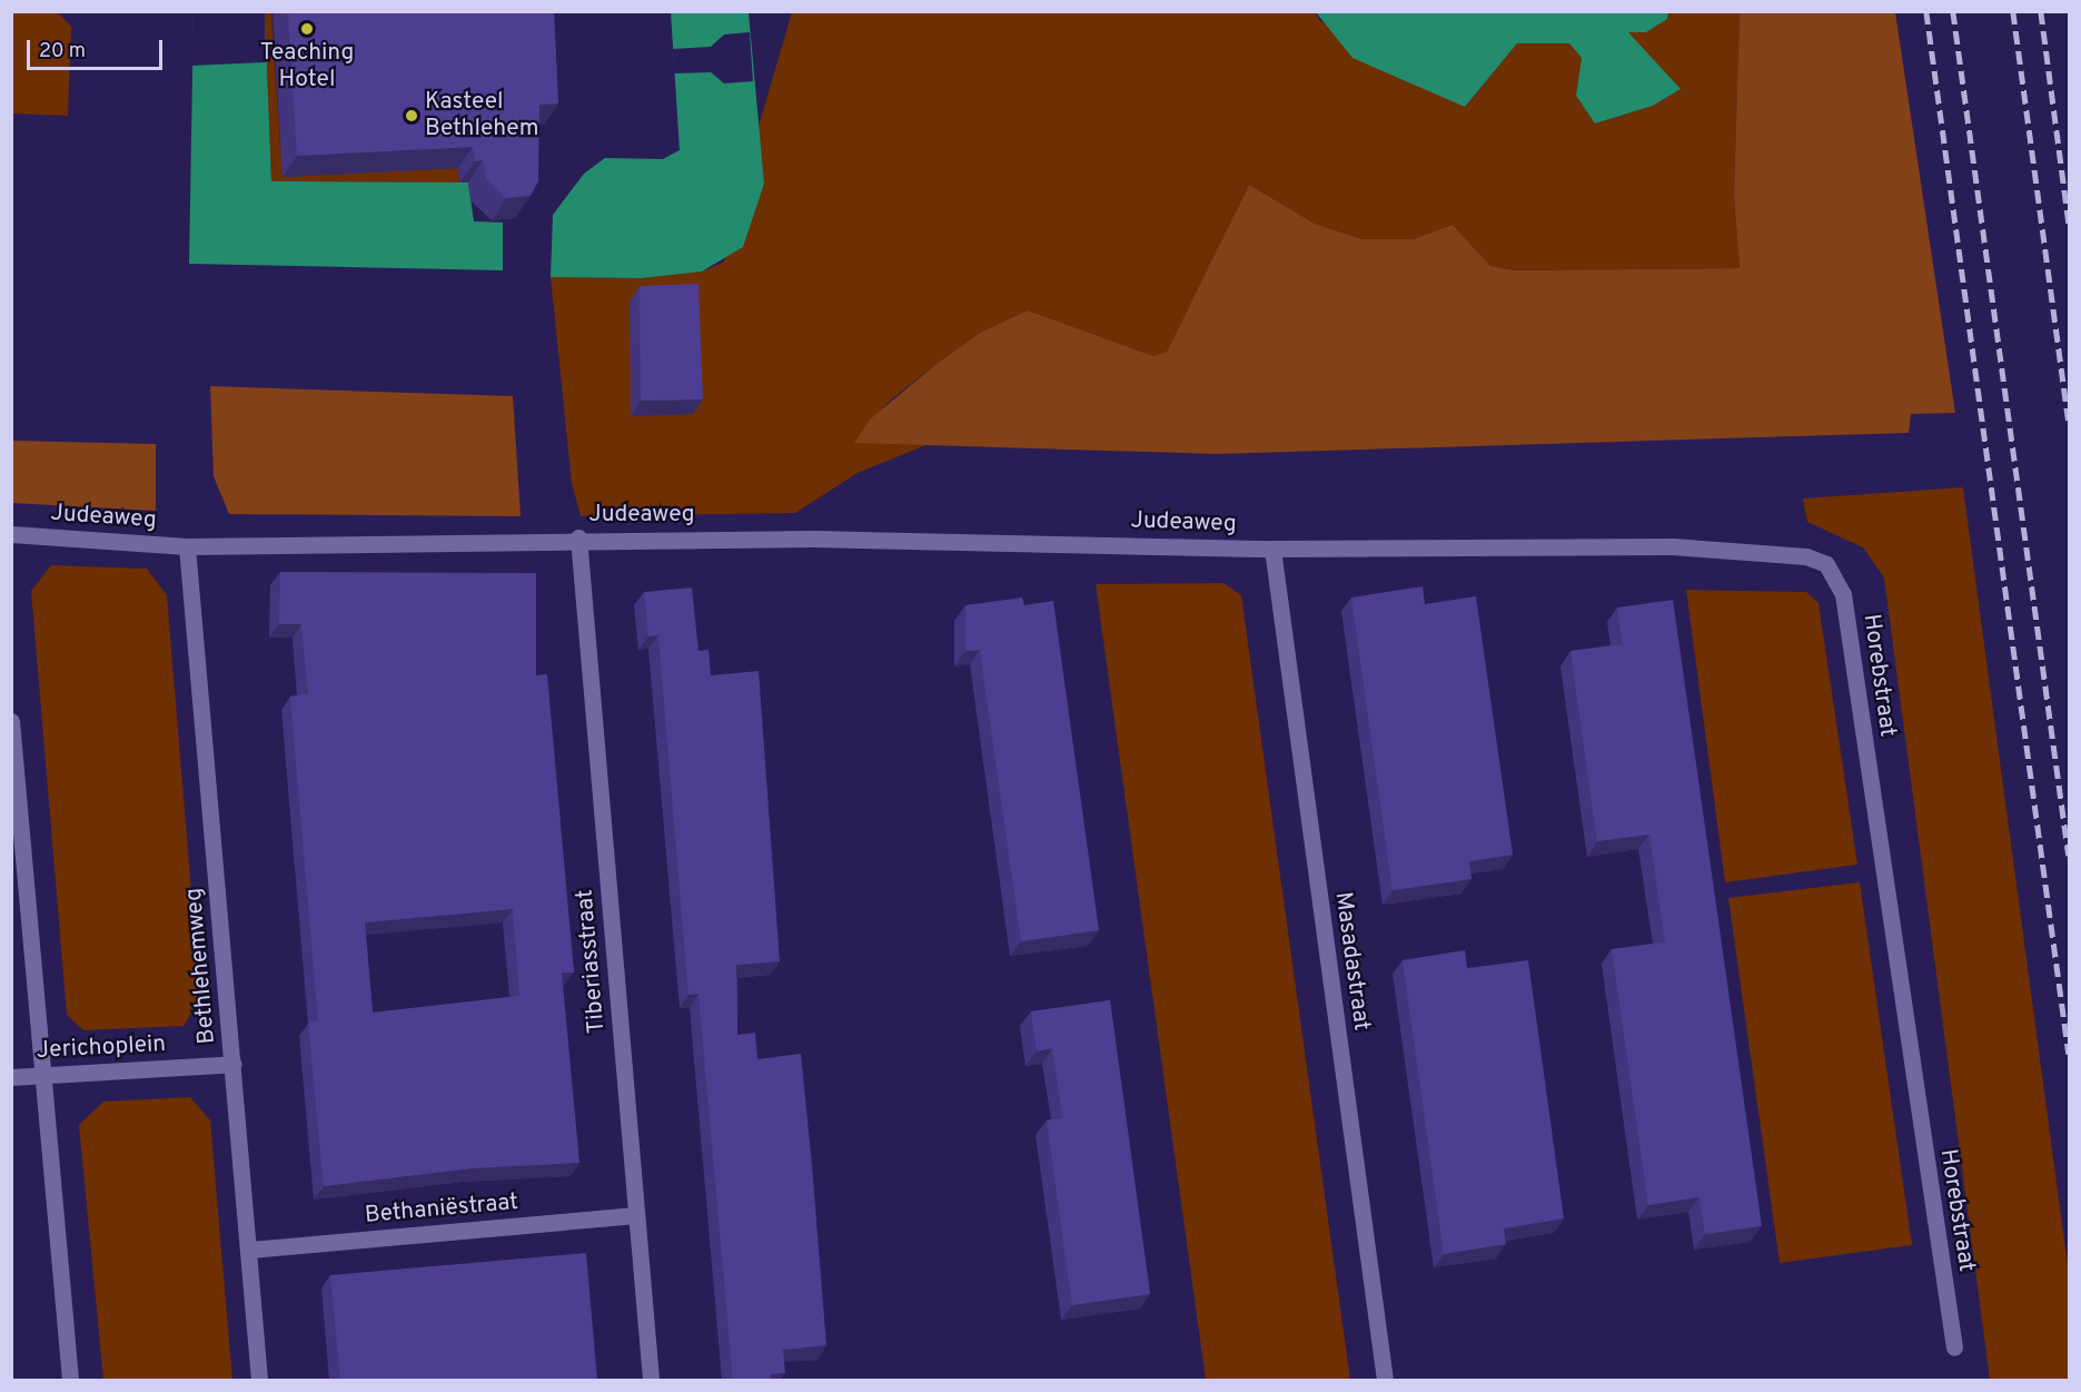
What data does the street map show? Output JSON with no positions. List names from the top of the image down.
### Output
{
  "streets": {
    "street": [
      "Judeaweg",
      "Horebstraat",
      "Tiberiasstraat",
      "Masadastraat",
      "Bethlehemweg",
      "Jerichoplein",
      "Bethaniëstraat"
    ]
  },
  "crossings": [
    ["Judeaweg", "Horebstraat"],
    ["Judeaweg", "Tiberiasstraat"],
    ["Judeaweg", "Masadastraat"],
    ["Judeaweg", "Bethlehemweg"],
    ["Horebstraat", "Masadastraat"],
    ["Tiberiasstraat", "Bethaniëstraat"],
    ["Bethlehemweg", "Jerichoplein"],
    ["Bethlehemweg", "Bethaniëstraat"]
  ],
  "places": ["Teaching Hotel", "Kasteel Bethlehem"],
  "scale_bar": "20 m"
}
